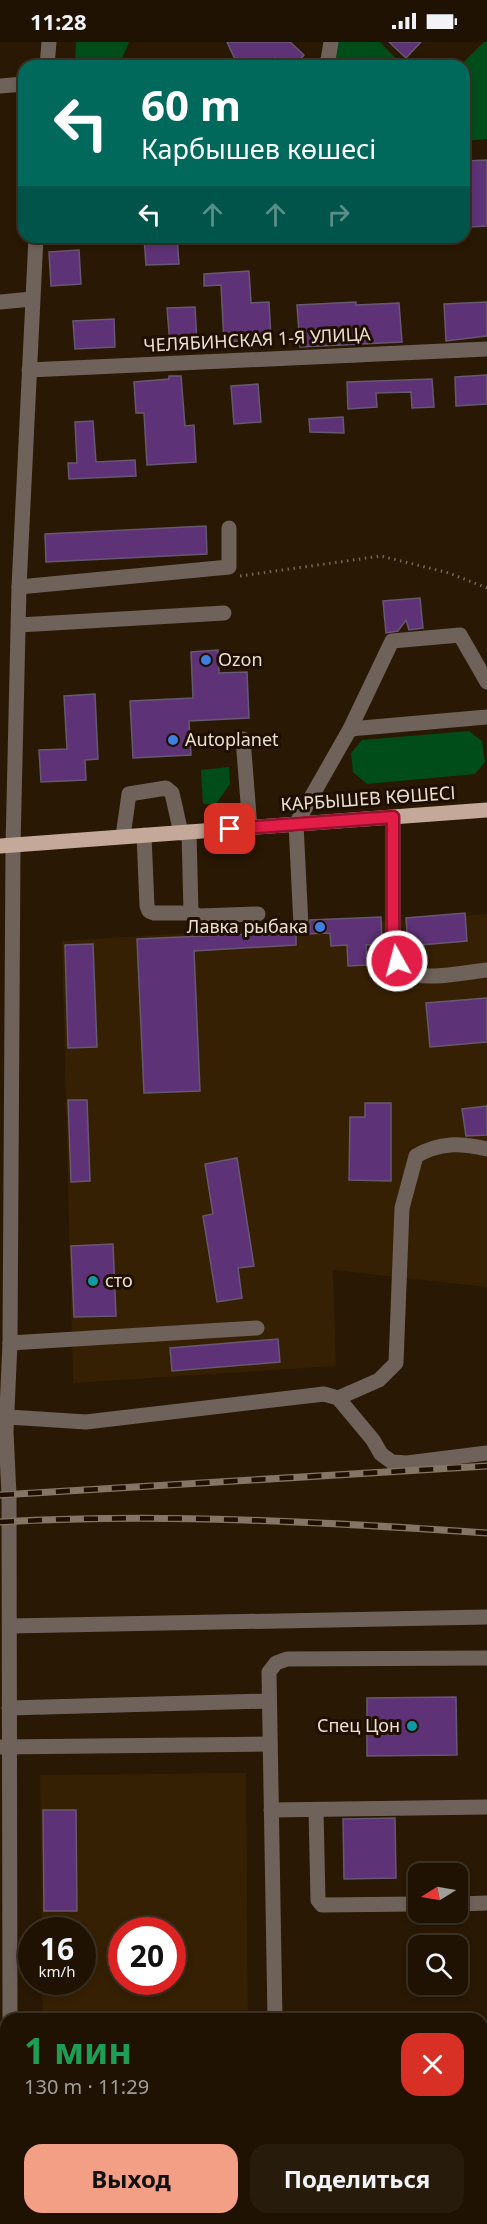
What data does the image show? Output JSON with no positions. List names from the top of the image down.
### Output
{
  "streets": {
    "main road": ["КАРБЫШЕВ КӨШЕСІ"],
    "street": ["ЧЕЛЯБИНСКАЯ 1-Я УЛИЦА"]
  },
  "places": [
    "Ozon",
    "Autoplanet",
    "Лавка рыбака",
    "сто",
    "Спец Цон"
  ],
  "north": "left",
  "page": {
    "status": "11:28",
    "turn": ["60 m", "Карбышев көшесі"],
    "speed": "16 km/h",
    "limit": "20",
    "heading": ["1 мин", "130 m · 11:29"],
    "buttons": ["Выход", "Поделиться"]
  }
}
